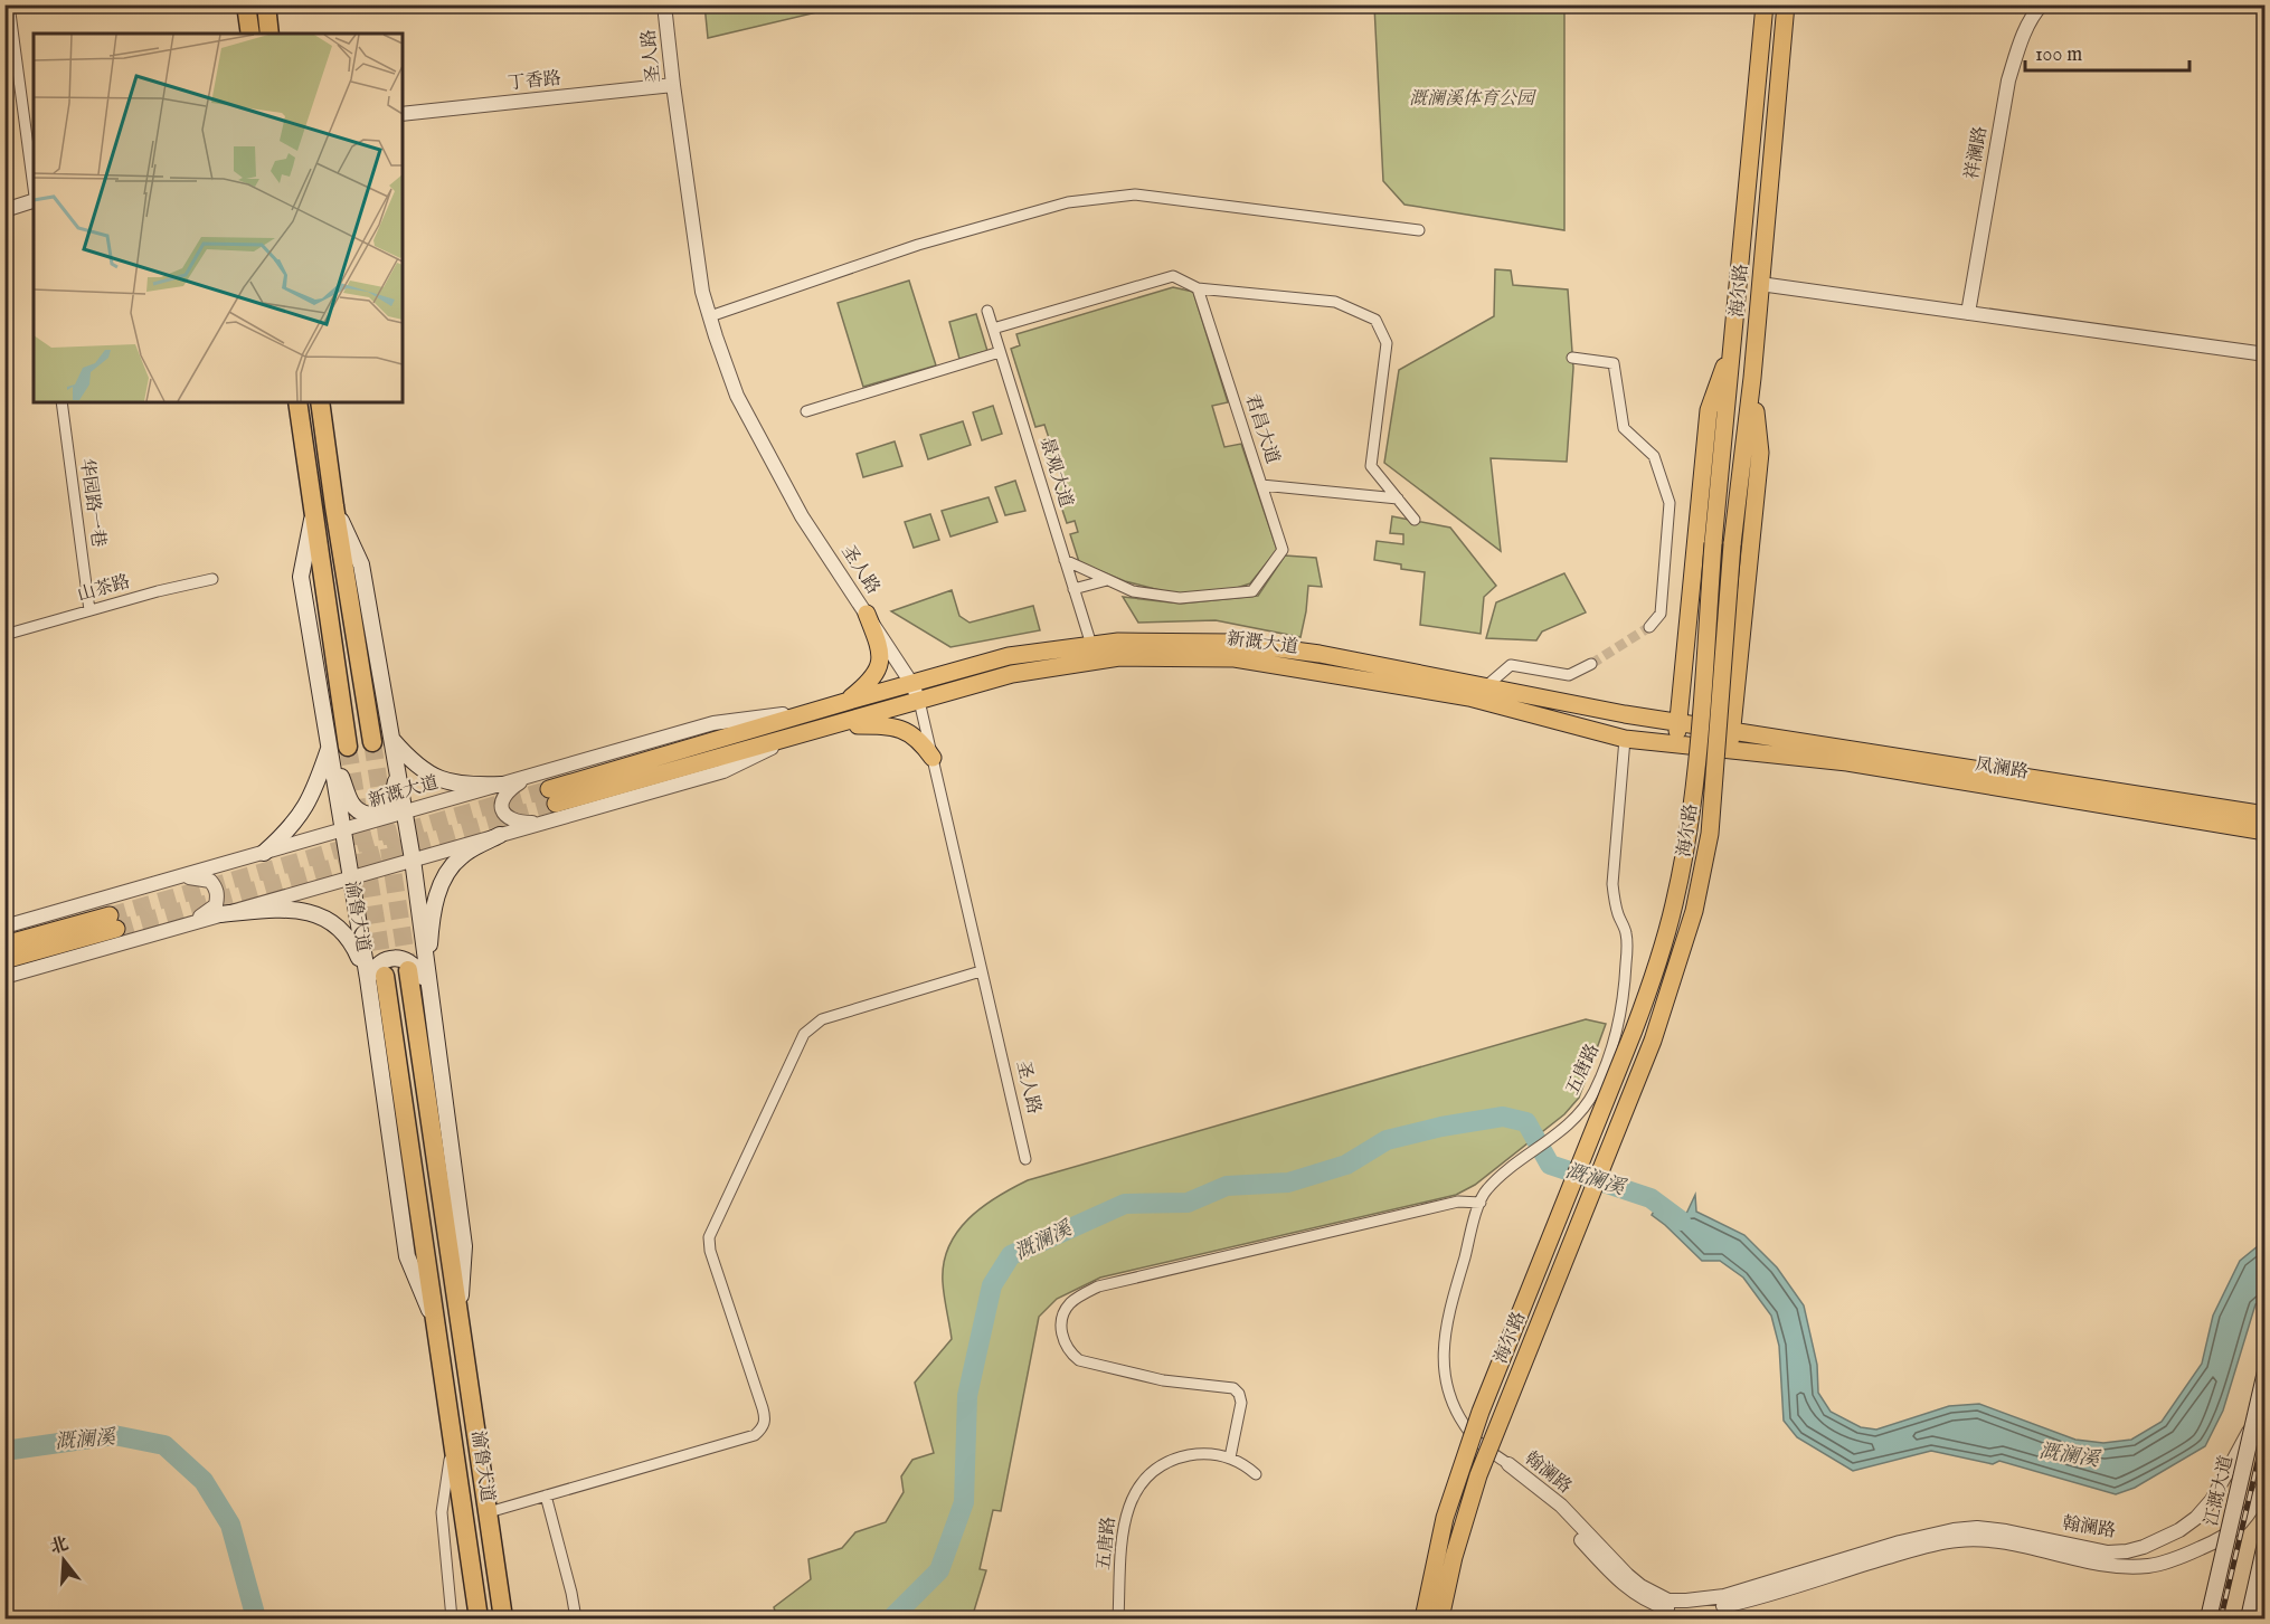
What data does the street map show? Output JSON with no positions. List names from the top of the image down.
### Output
{
  "streets": {
    "highway": ["渝鲁大道"],
    "main road": [
      "海尔路",
      "新溉大道",
      "凤澜路",
      "江溉大道"
    ],
    "street": [
      "圣人路",
      "丁香路",
      "祥澜路",
      "君昌大道",
      "景观大道",
      "华园路一巷",
      "山茶路",
      "五唐路",
      "翰澜路"
    ]
  },
  "crossings": [
    ["圣人路", "丁香路"],
    ["圣人路", "新溉大道"],
    ["君昌大道", "景观大道"],
    ["景观大道", "新溉大道"],
    ["华园路一巷", "山茶路"],
    ["新溉大道", "凤澜路"],
    ["新溉大道", "渝鲁大道"],
    ["新溉大道", "五唐路"],
    ["五唐路", "翰澜路"]
  ],
  "water": ["溉澜溪"],
  "parks": ["溉澜溪体育公园"],
  "scale_bar": "100 m",
  "north": "top"
}
